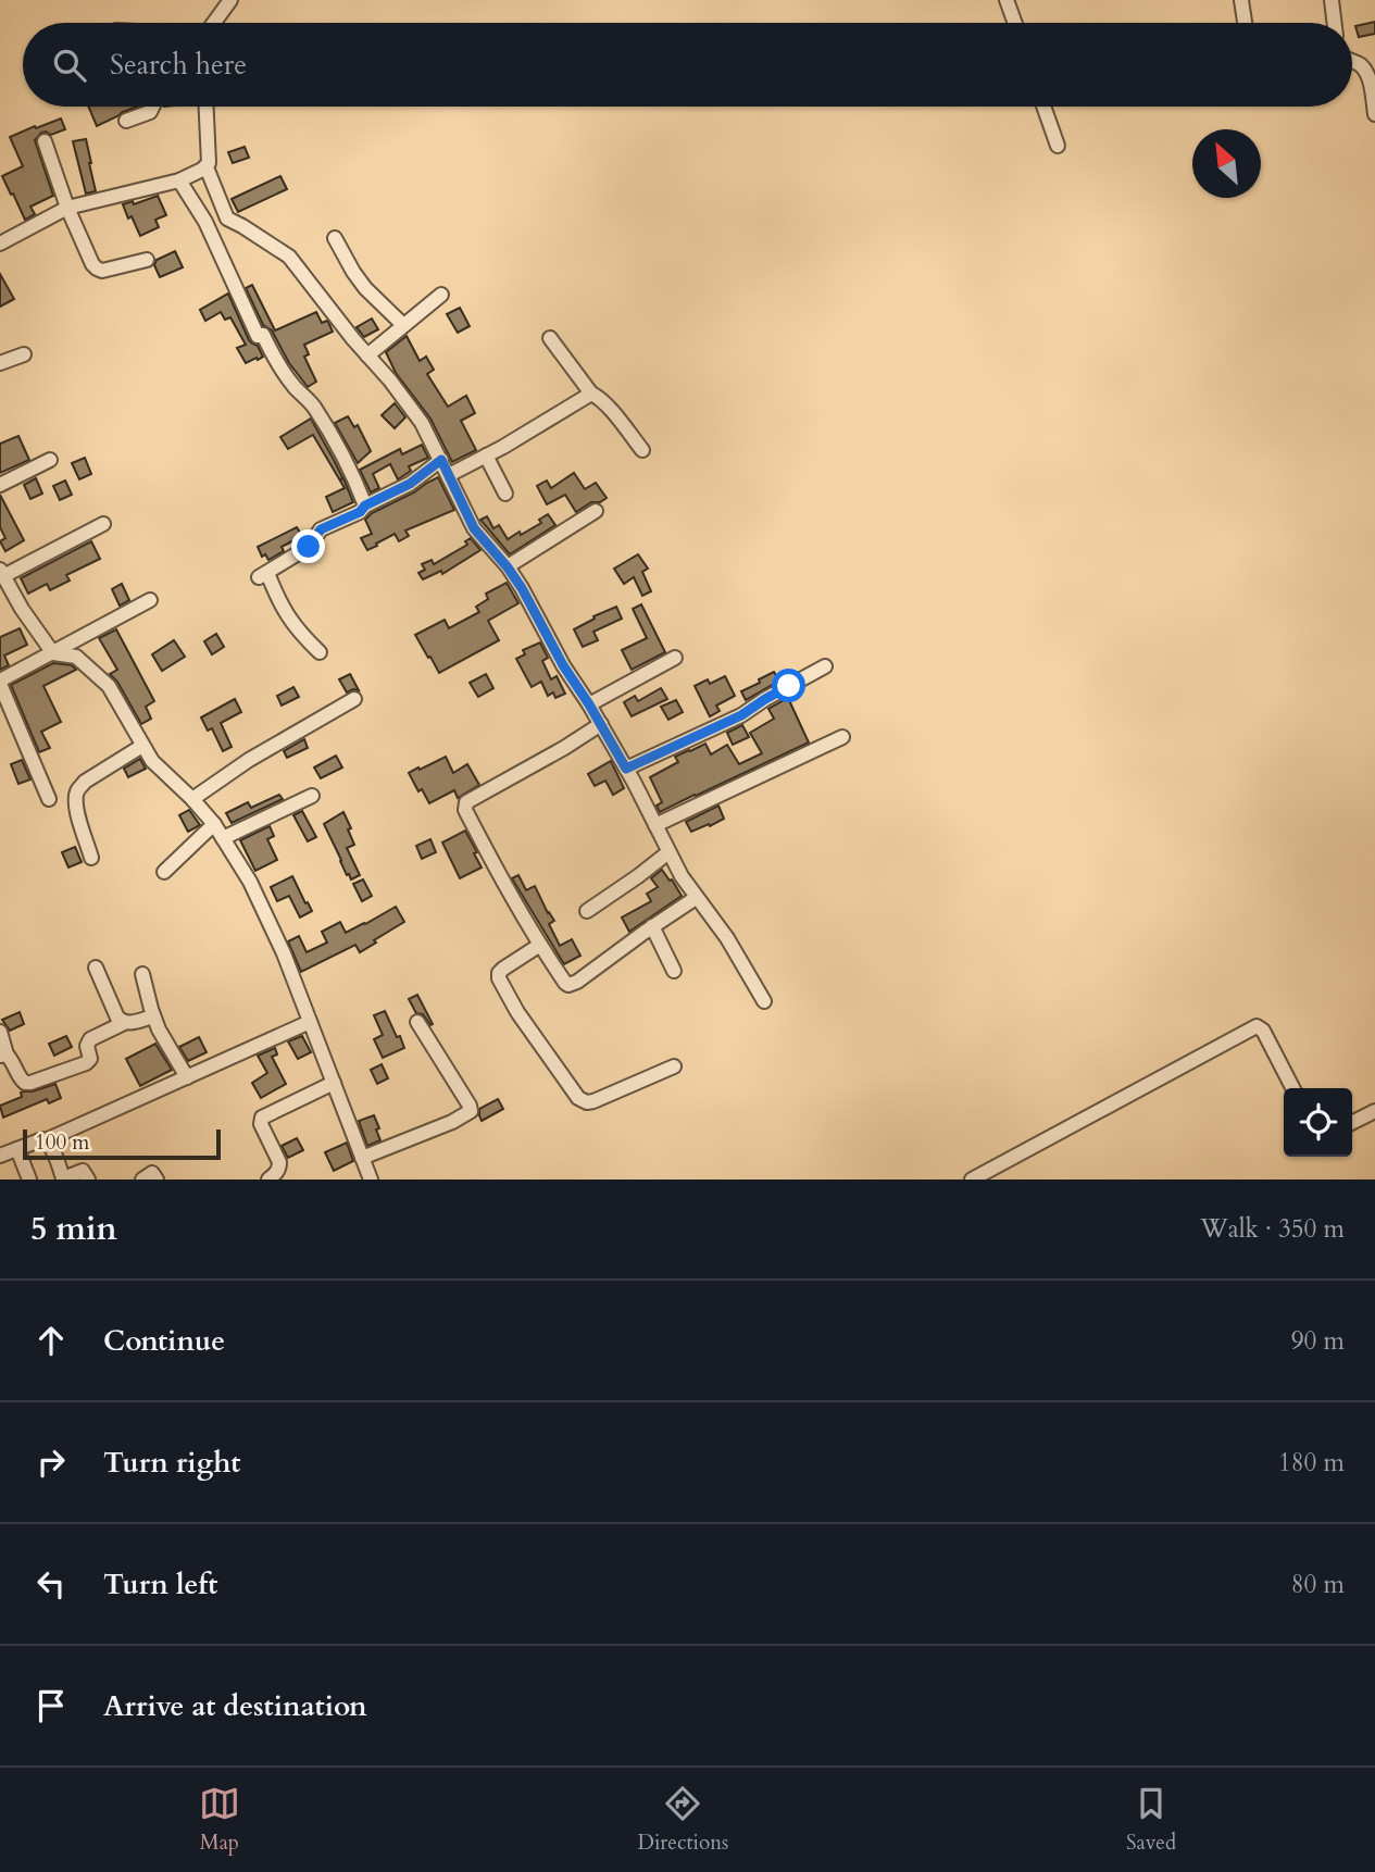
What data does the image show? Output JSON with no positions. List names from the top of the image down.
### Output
{
  "scale_bar": "100 m",
  "north": "top left",
  "page": {
    "search": "Search here",
    "scale": "100 m",
    "heading": ["5 min", "Walk · 350 m"],
    "list": [
      ["Continue", "90 m"],
      ["Turn right", "180 m"],
      ["Turn left", "80 m"],
      "Arrive at destination"
    ],
    "nav": ["Map", "Directions", "Saved"]
  }
}
